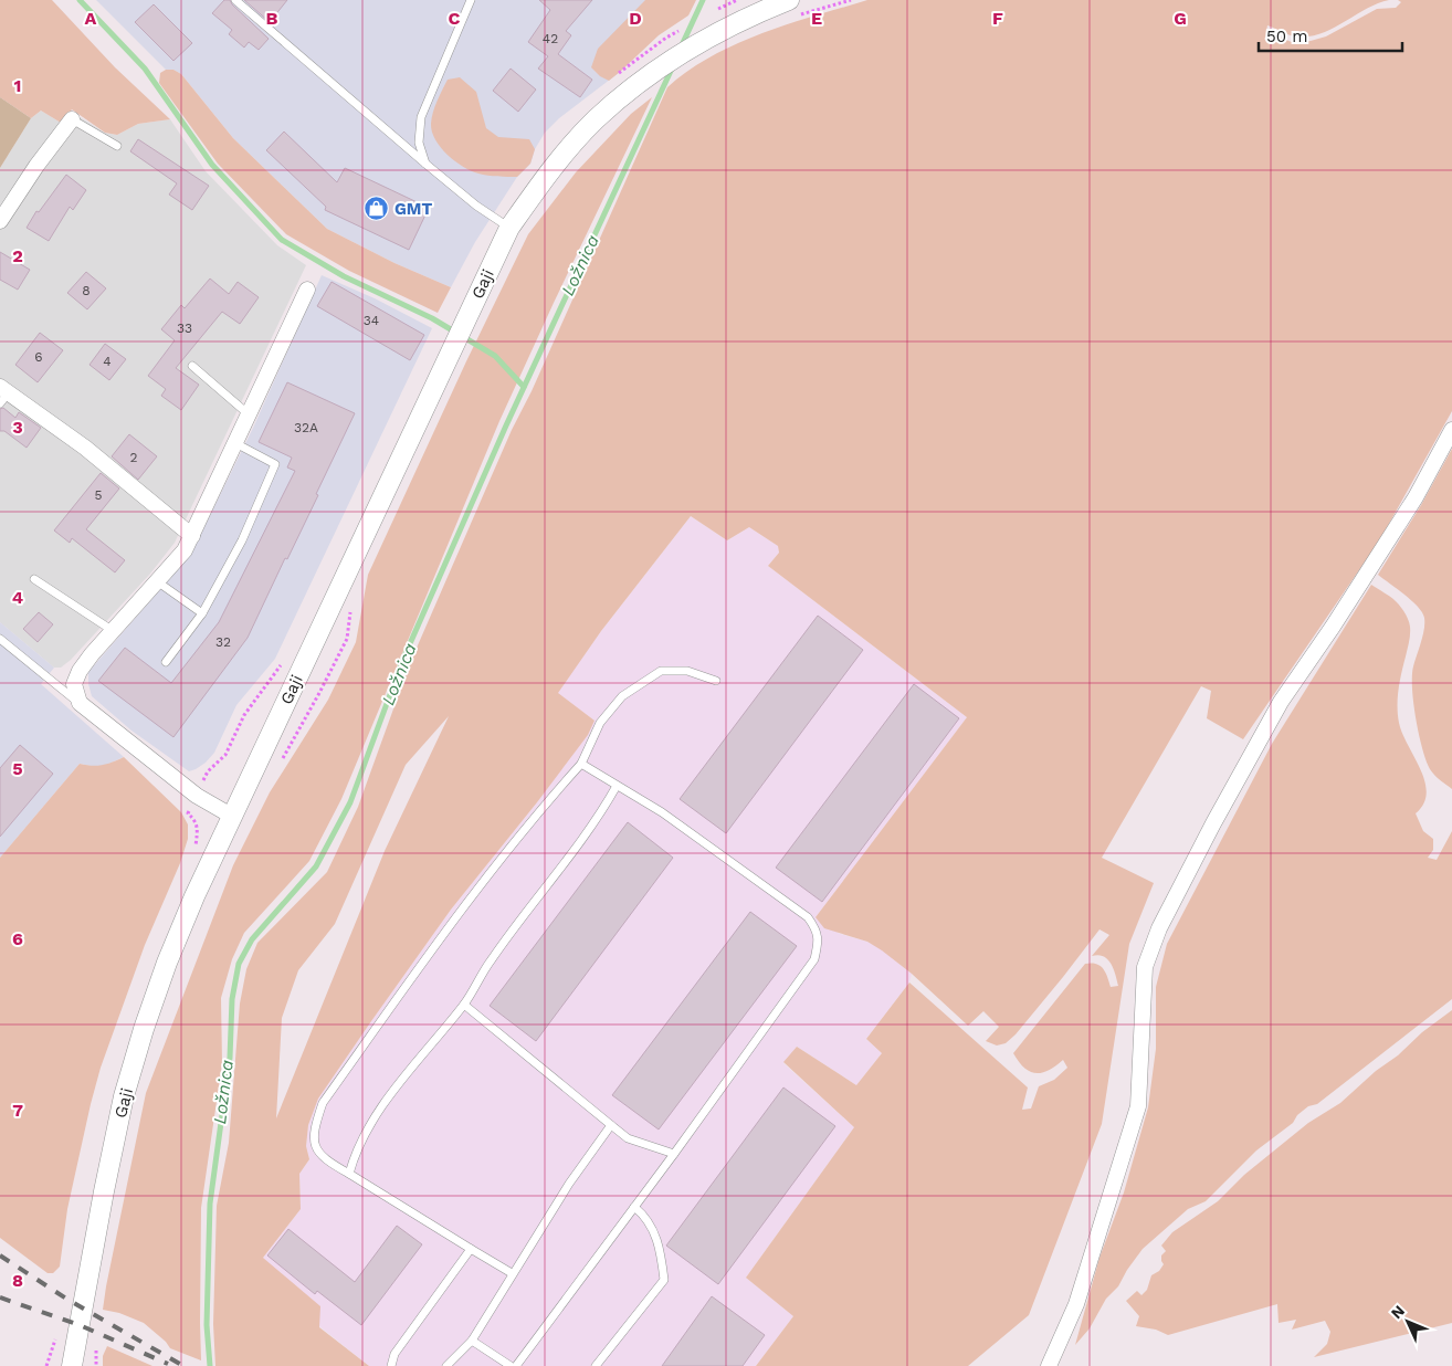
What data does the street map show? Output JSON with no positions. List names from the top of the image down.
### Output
{
  "streets": {
    "street": ["Gaji"]
  },
  "water": ["Ložnica"],
  "places": {
    "shop": ["GMT"]
  },
  "house_numbers": [
    "42",
    "8",
    "34",
    "33",
    "6",
    "4",
    "32A",
    "2",
    "5",
    "32"
  ],
  "scale_bar": "50 m",
  "north": "top left",
  "grid": {
    "columns": [
      "A",
      "B",
      "C",
      "D",
      "E",
      "F",
      "G"
    ],
    "rows": [
      "1",
      "2",
      "3",
      "4",
      "5",
      "6",
      "7",
      "8"
    ]
  }
}
